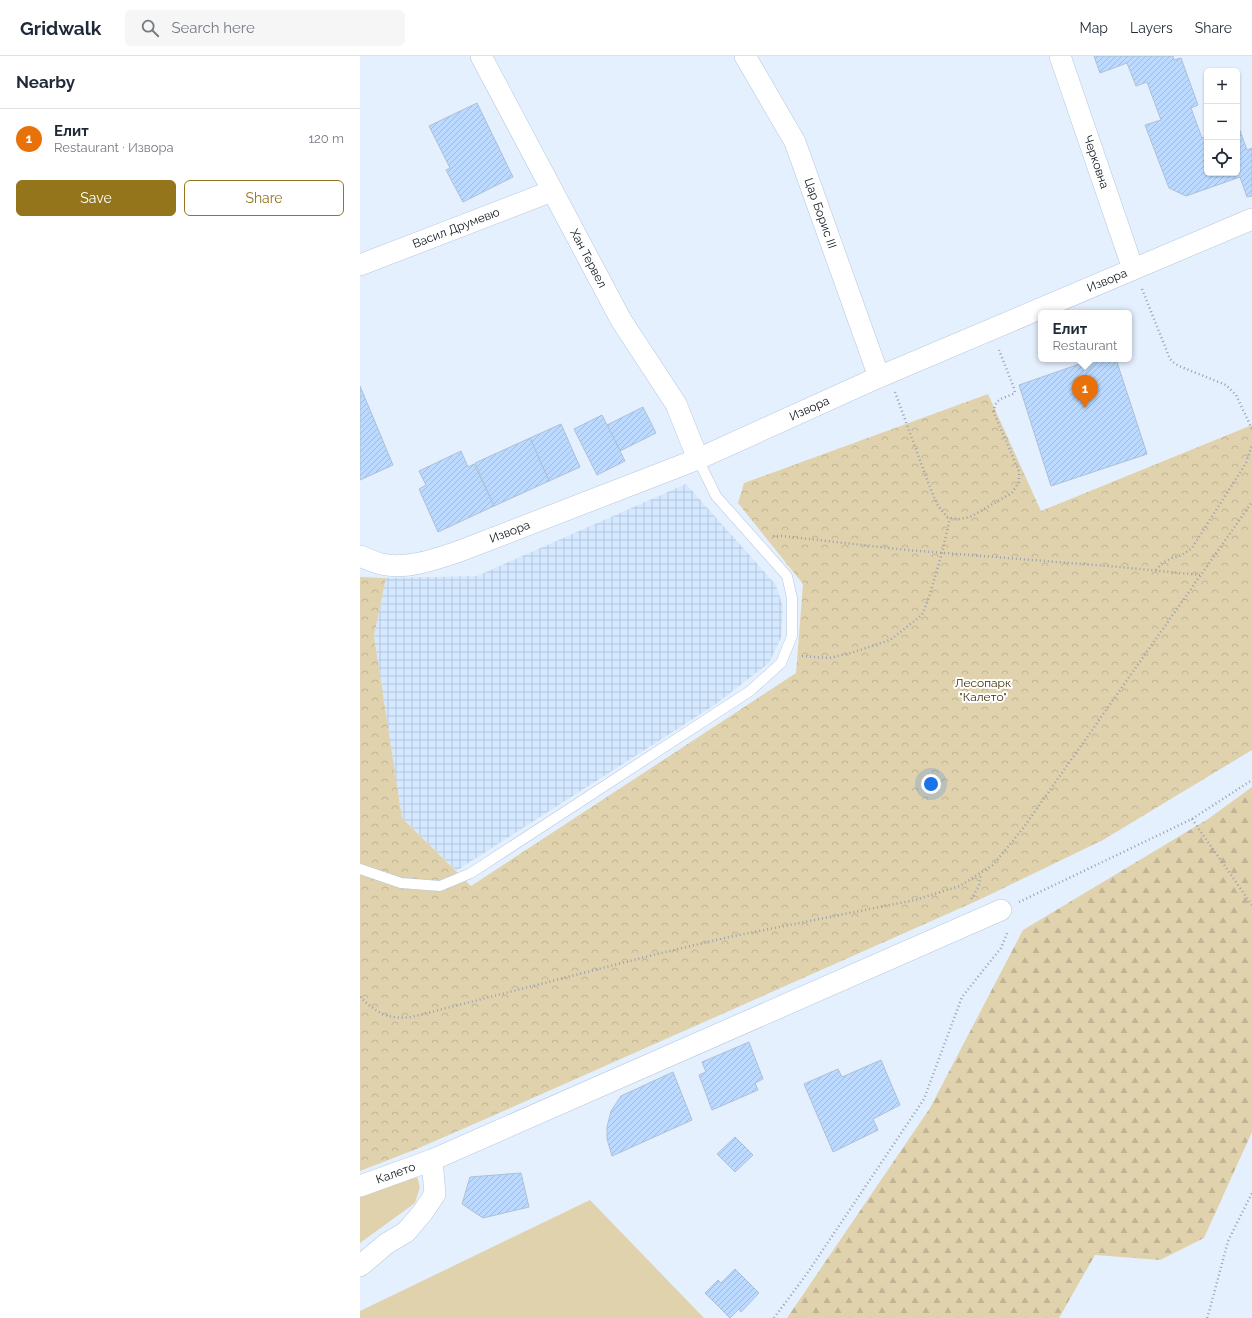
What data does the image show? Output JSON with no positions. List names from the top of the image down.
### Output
{
  "streets": {
    "street": [
      "Черковна",
      "Цар Борис III",
      "Васил Друмевю",
      "Хан Тервел",
      "Извора",
      "Калето"
    ]
  },
  "crossings": [
    ["Черковна", "Извора"],
    ["Цар Борис III", "Извора"],
    ["Васил Друмевю", "Хан Тервел"],
    ["Хан Тервел", "Извора"]
  ],
  "parks": ["Лесопарк \"Калето\""],
  "page": {
    "header": "Gridwalk",
    "search": "Search here",
    "nav": ["Map", "Layers", "Share"],
    "heading": "Nearby",
    "map_buttons": ["+", "−"],
    "list": [
      {
        "mark": "1",
        "name": "Елит",
        "note": "Restaurant · Извора",
        "value": "120 m"
      }
    ],
    "buttons": ["Save", "Share"],
    "popup": ["Елит", "Restaurant"],
    "pins": "1"
  }
}
